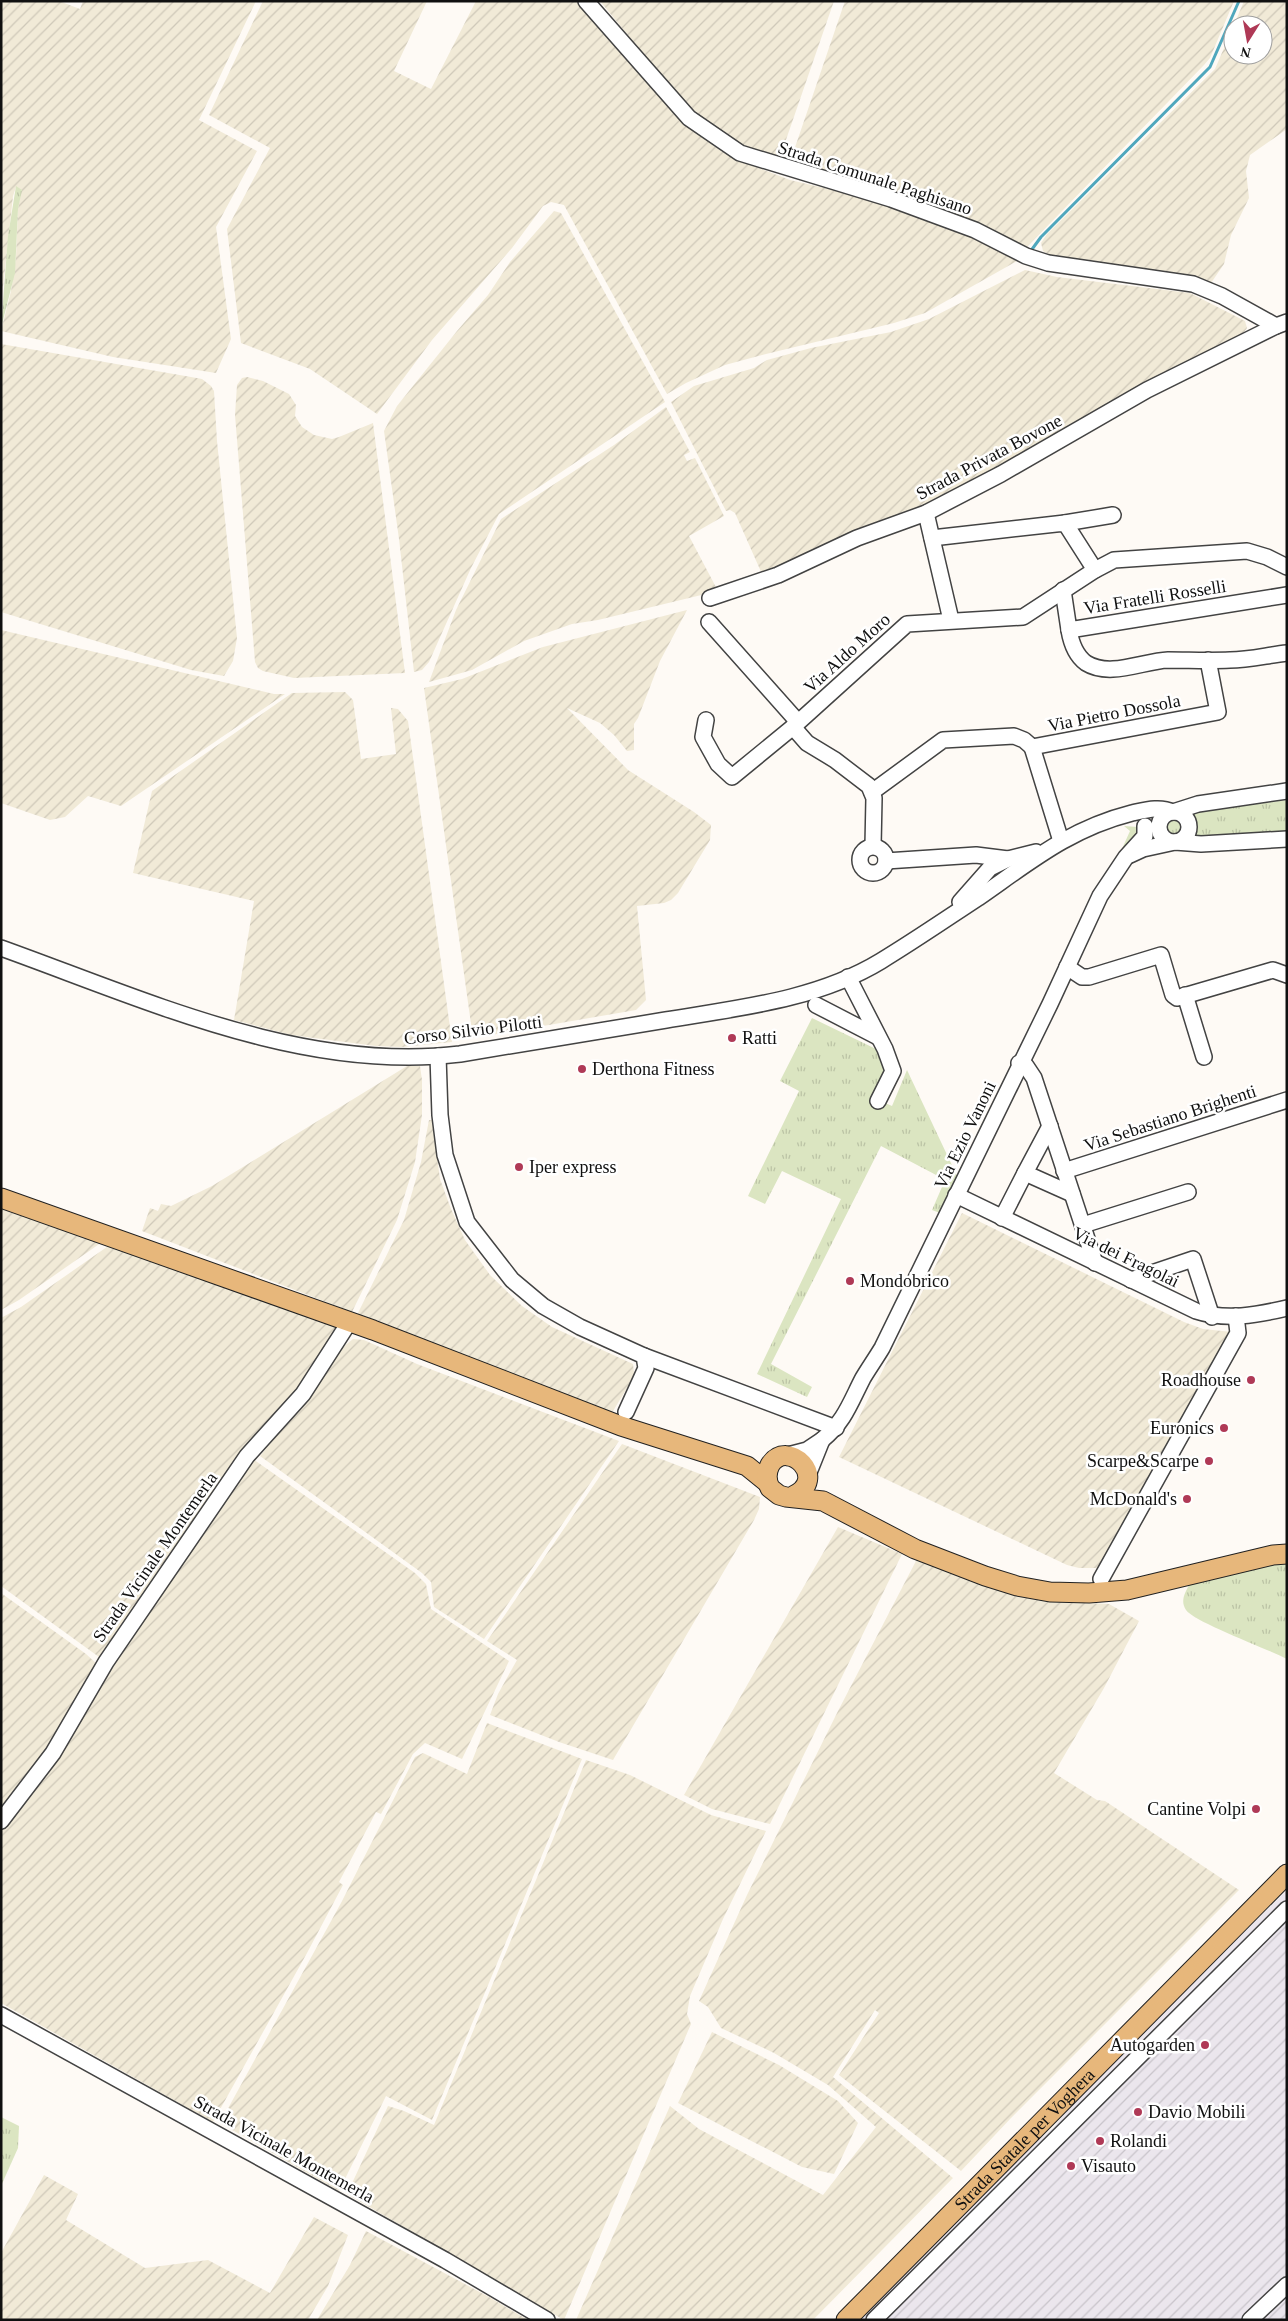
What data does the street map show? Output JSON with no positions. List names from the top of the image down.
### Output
{
  "streets": {
    "main road": ["Strada Statale per Voghera"],
    "street": [
      "Strada Comunale Paghisano",
      "Strada Privata Bovone",
      "Via Fratelli Rosselli",
      "Via Aldo Moro",
      "Via Pietro Dossola",
      "Corso Silvio Pilotti",
      "Via Sebastiano Brighenti",
      "Via Ezio Vanoni",
      "Via dei Fragolai",
      "Strada Vicinale Montemerla"
    ]
  },
  "crossings": [
    ["Strada Comunale Paghisano", "Strada Privata Bovone"],
    ["Via Fratelli Rosselli", "Via Aldo Moro"],
    ["Via Pietro Dossola", "Corso Silvio Pilotti"],
    ["Via Ezio Vanoni", "Via dei Fragolai"]
  ],
  "places": [
    "Ratti",
    "Derthona Fitness",
    "Iper express",
    "Mondobrico",
    "Roadhouse",
    "Euronics",
    "Scarpe&Scarpe",
    "McDonald's",
    "Cantine Volpi",
    "Autogarden",
    "Davio Mobili",
    "Rolandi",
    "Visauto"
  ],
  "north": "bottom"
}
